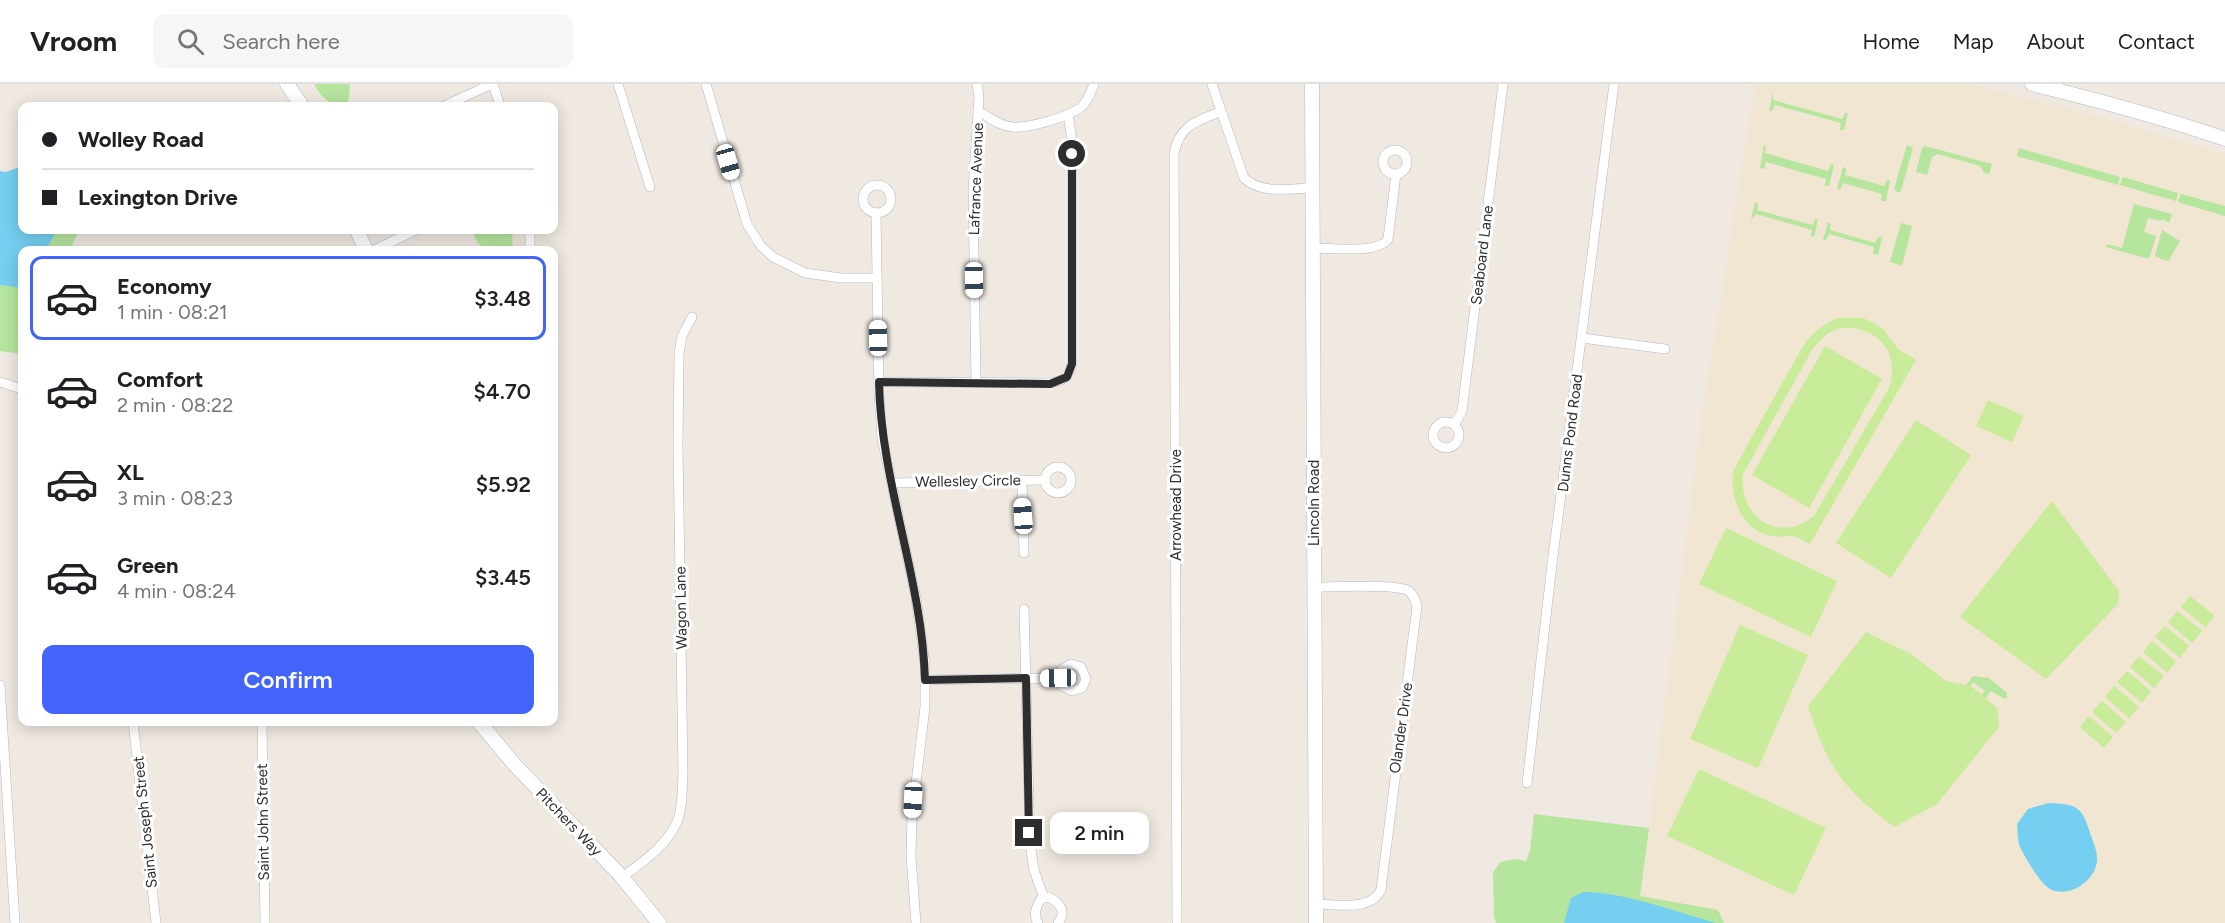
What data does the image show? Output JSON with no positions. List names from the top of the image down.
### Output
{
  "streets": {
    "street": [
      "Lafrance Avenue",
      "Seaboard Lane",
      "Dunns Pond Road",
      "Wellesley Circle",
      "Lincoln Road",
      "Arrowhead Drive",
      "Wagon Lane",
      "Olander Drive",
      "Saint Joseph Street",
      "Saint John Street",
      "Pitchers Way"
    ]
  },
  "crossings": [
    ["Lincoln Road", "Olander Drive"],
    ["Wagon Lane", "Pitchers Way"]
  ],
  "page": {
    "header": "Vroom",
    "search": "Search here",
    "nav": [
      "Home",
      "Map",
      "About",
      "Contact"
    ],
    "banner": ["Wolley Road", "Lexington Drive"],
    "list": [
      {
        "name": "Economy",
        "note": "1 min · 08:21",
        "value": "$3.48"
      },
      {
        "name": "Comfort",
        "note": "2 min · 08:22",
        "value": "$4.70"
      },
      {
        "name": "XL",
        "note": "3 min · 08:23",
        "value": "$5.92"
      },
      {
        "name": "Green",
        "note": "4 min · 08:24",
        "value": "$3.45"
      }
    ],
    "buttons": "Confirm",
    "bubble": "2 min"
  }
}
